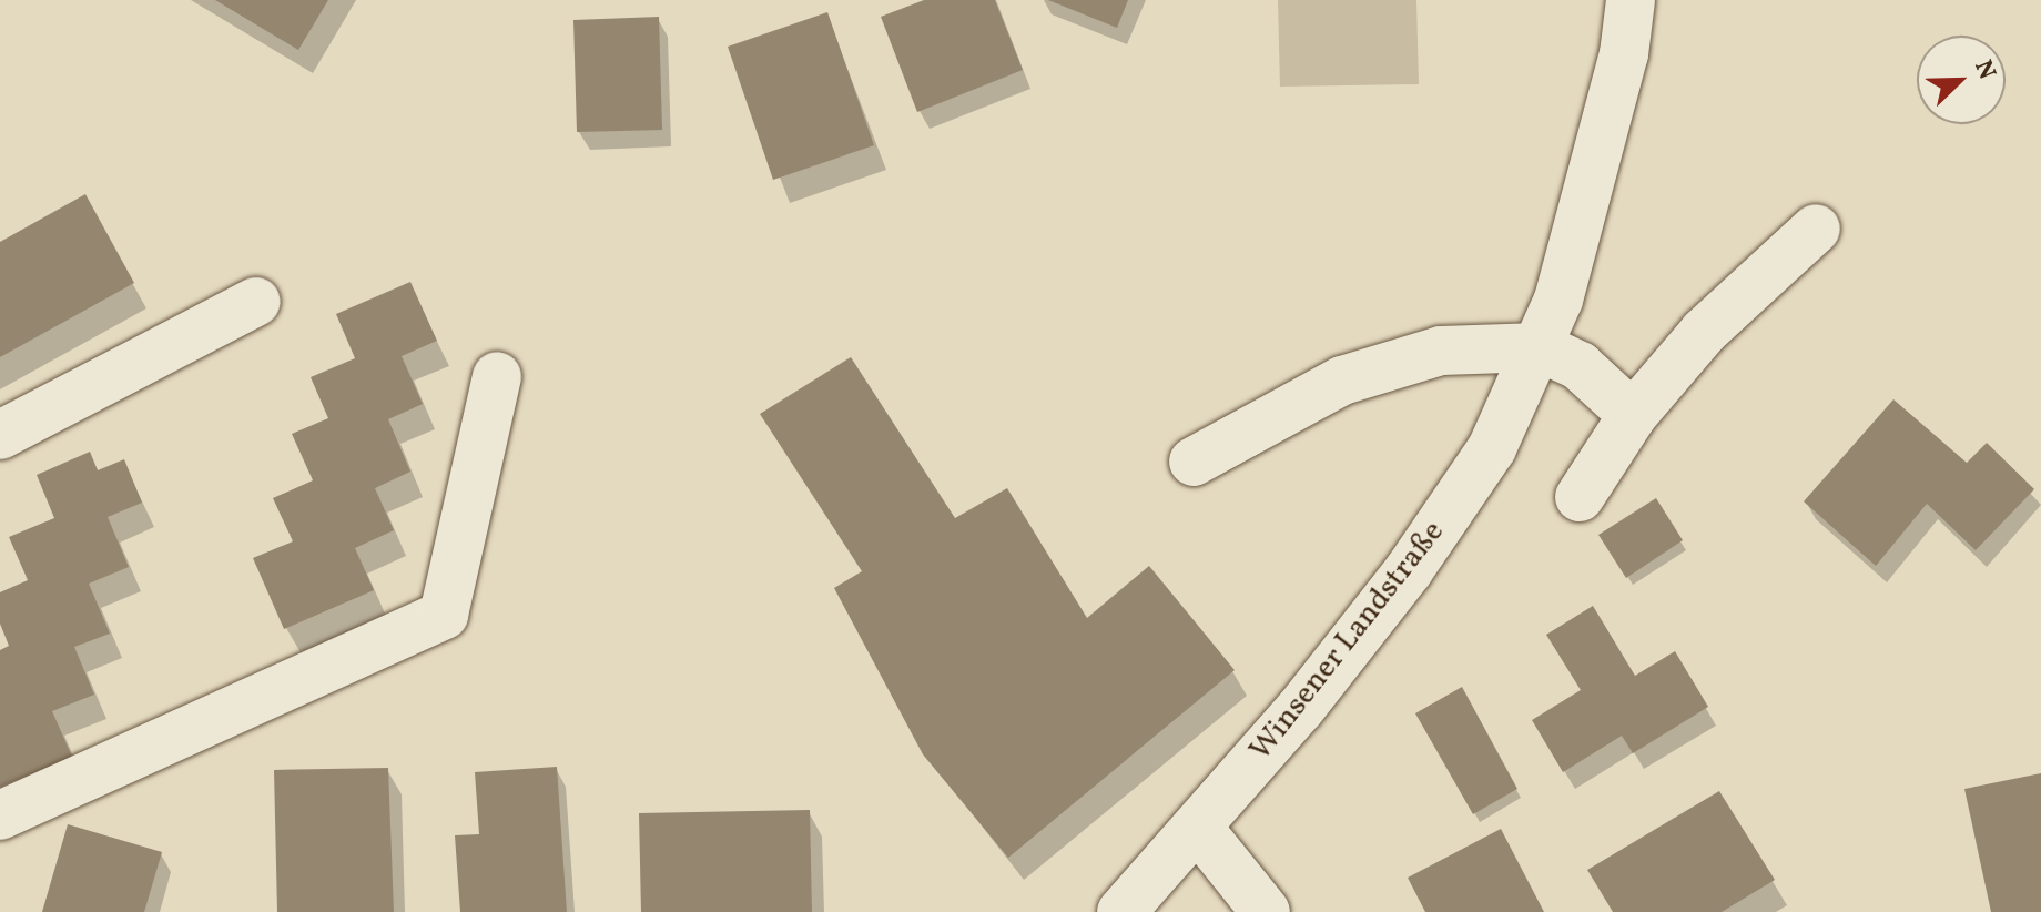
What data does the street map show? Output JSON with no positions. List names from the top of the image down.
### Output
{
  "streets": {
    "street": ["Winsener Landstraße"]
  },
  "north": "top right"
}
